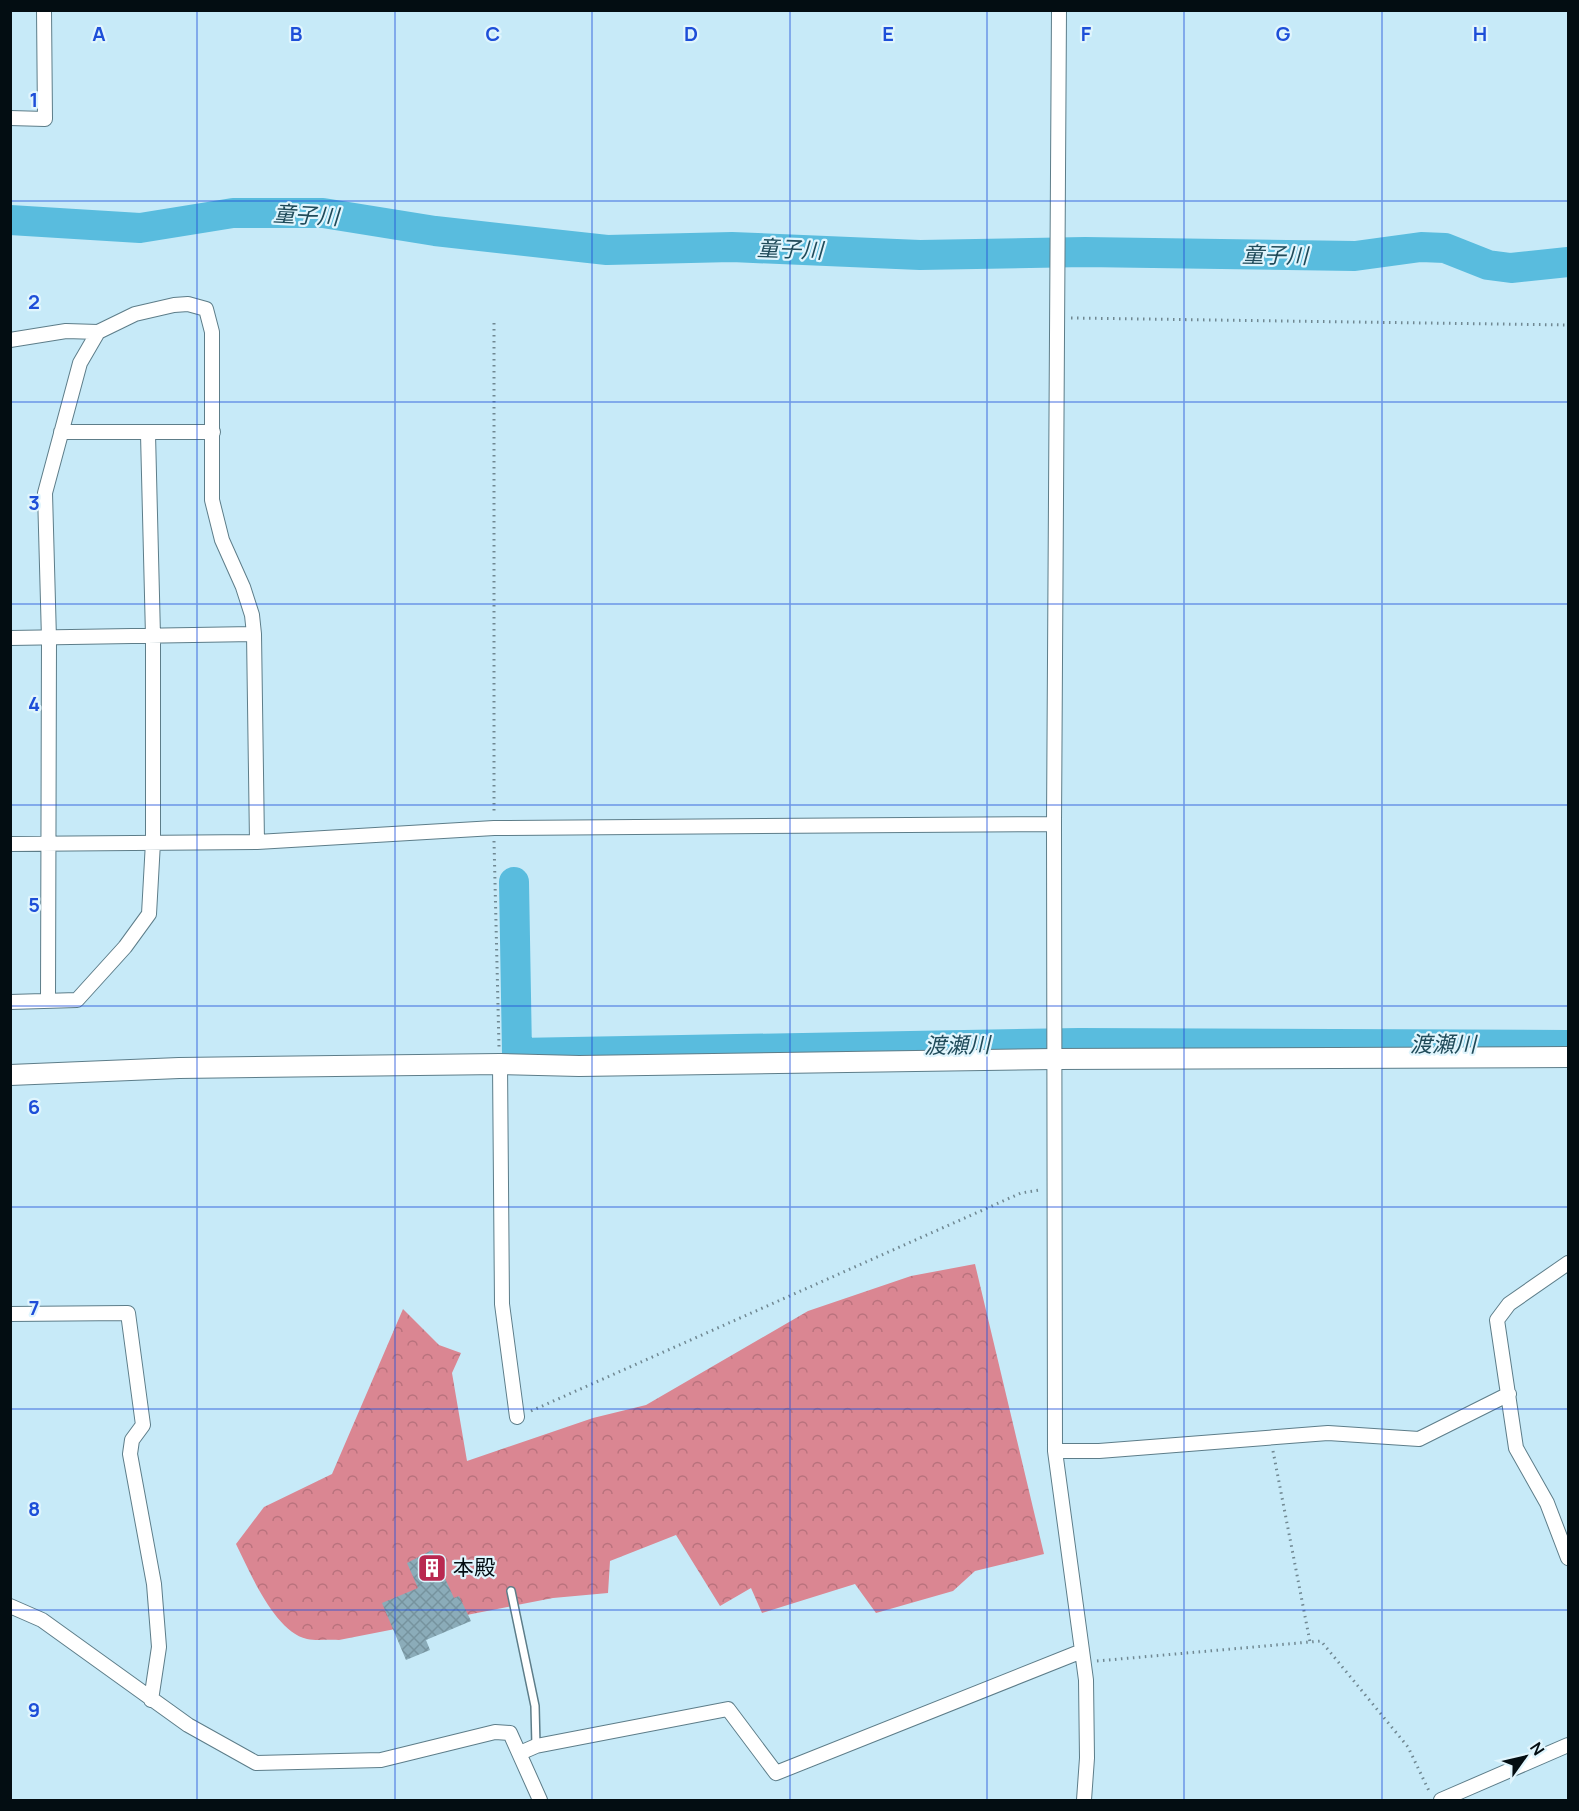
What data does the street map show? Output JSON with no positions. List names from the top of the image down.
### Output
{
  "water": ["童子川", "渡瀬川"],
  "places": {
    "building": ["本殿"]
  },
  "north": "top right",
  "grid": {
    "columns": [
      "A",
      "B",
      "C",
      "D",
      "E",
      "F",
      "G",
      "H"
    ],
    "rows": [
      "1",
      "2",
      "3",
      "4",
      "5",
      "6",
      "7",
      "8",
      "9"
    ]
  }
}
